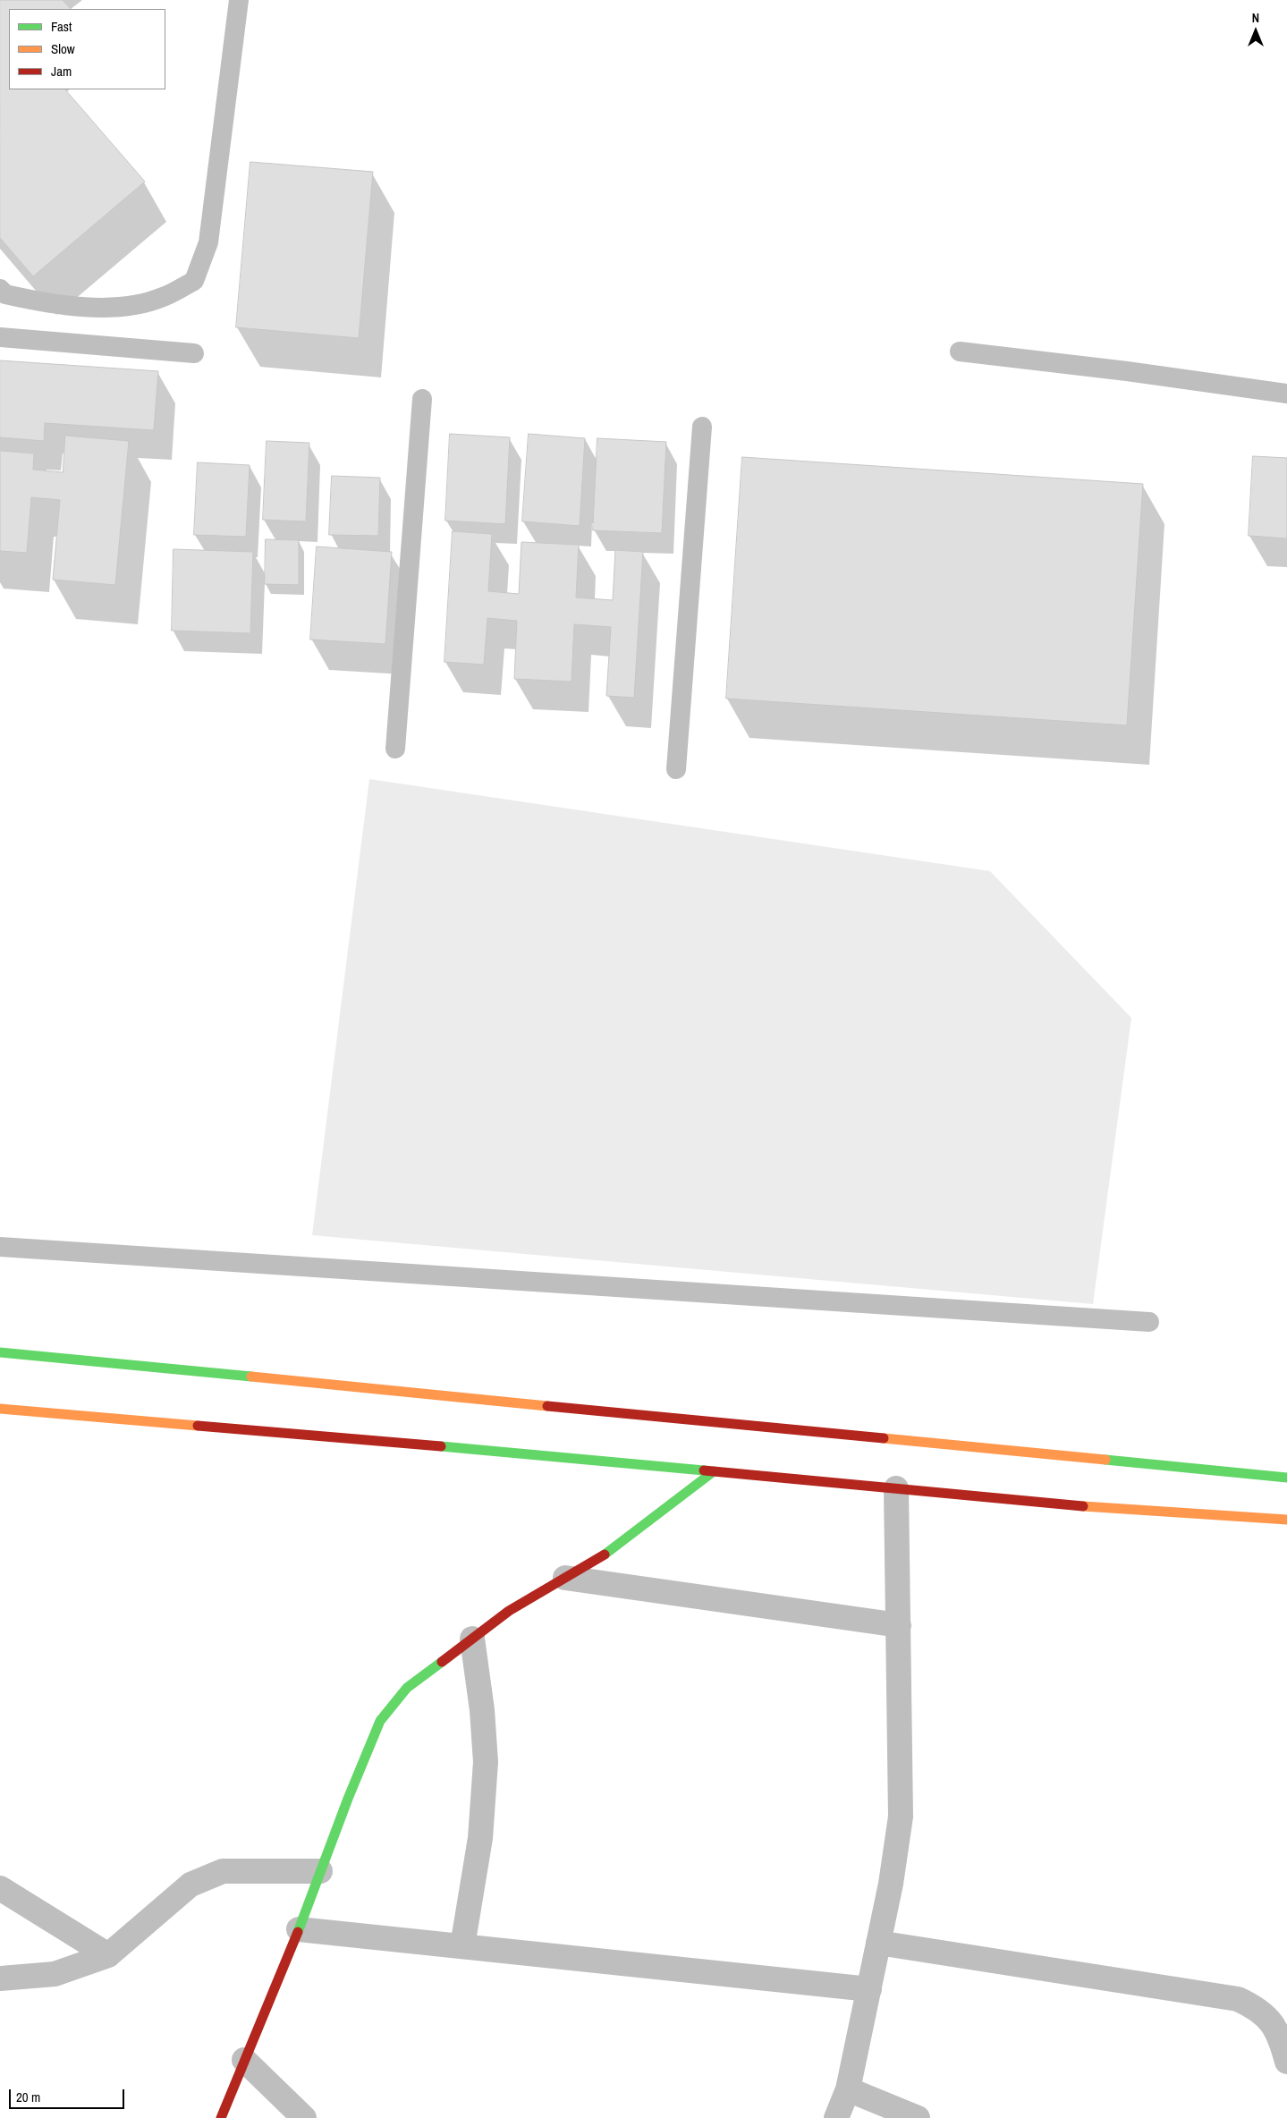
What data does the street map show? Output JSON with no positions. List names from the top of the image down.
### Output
{
  "legend": ["Fast", "Slow", "Jam"],
  "scale_bar": "20 m",
  "north": "top"
}
